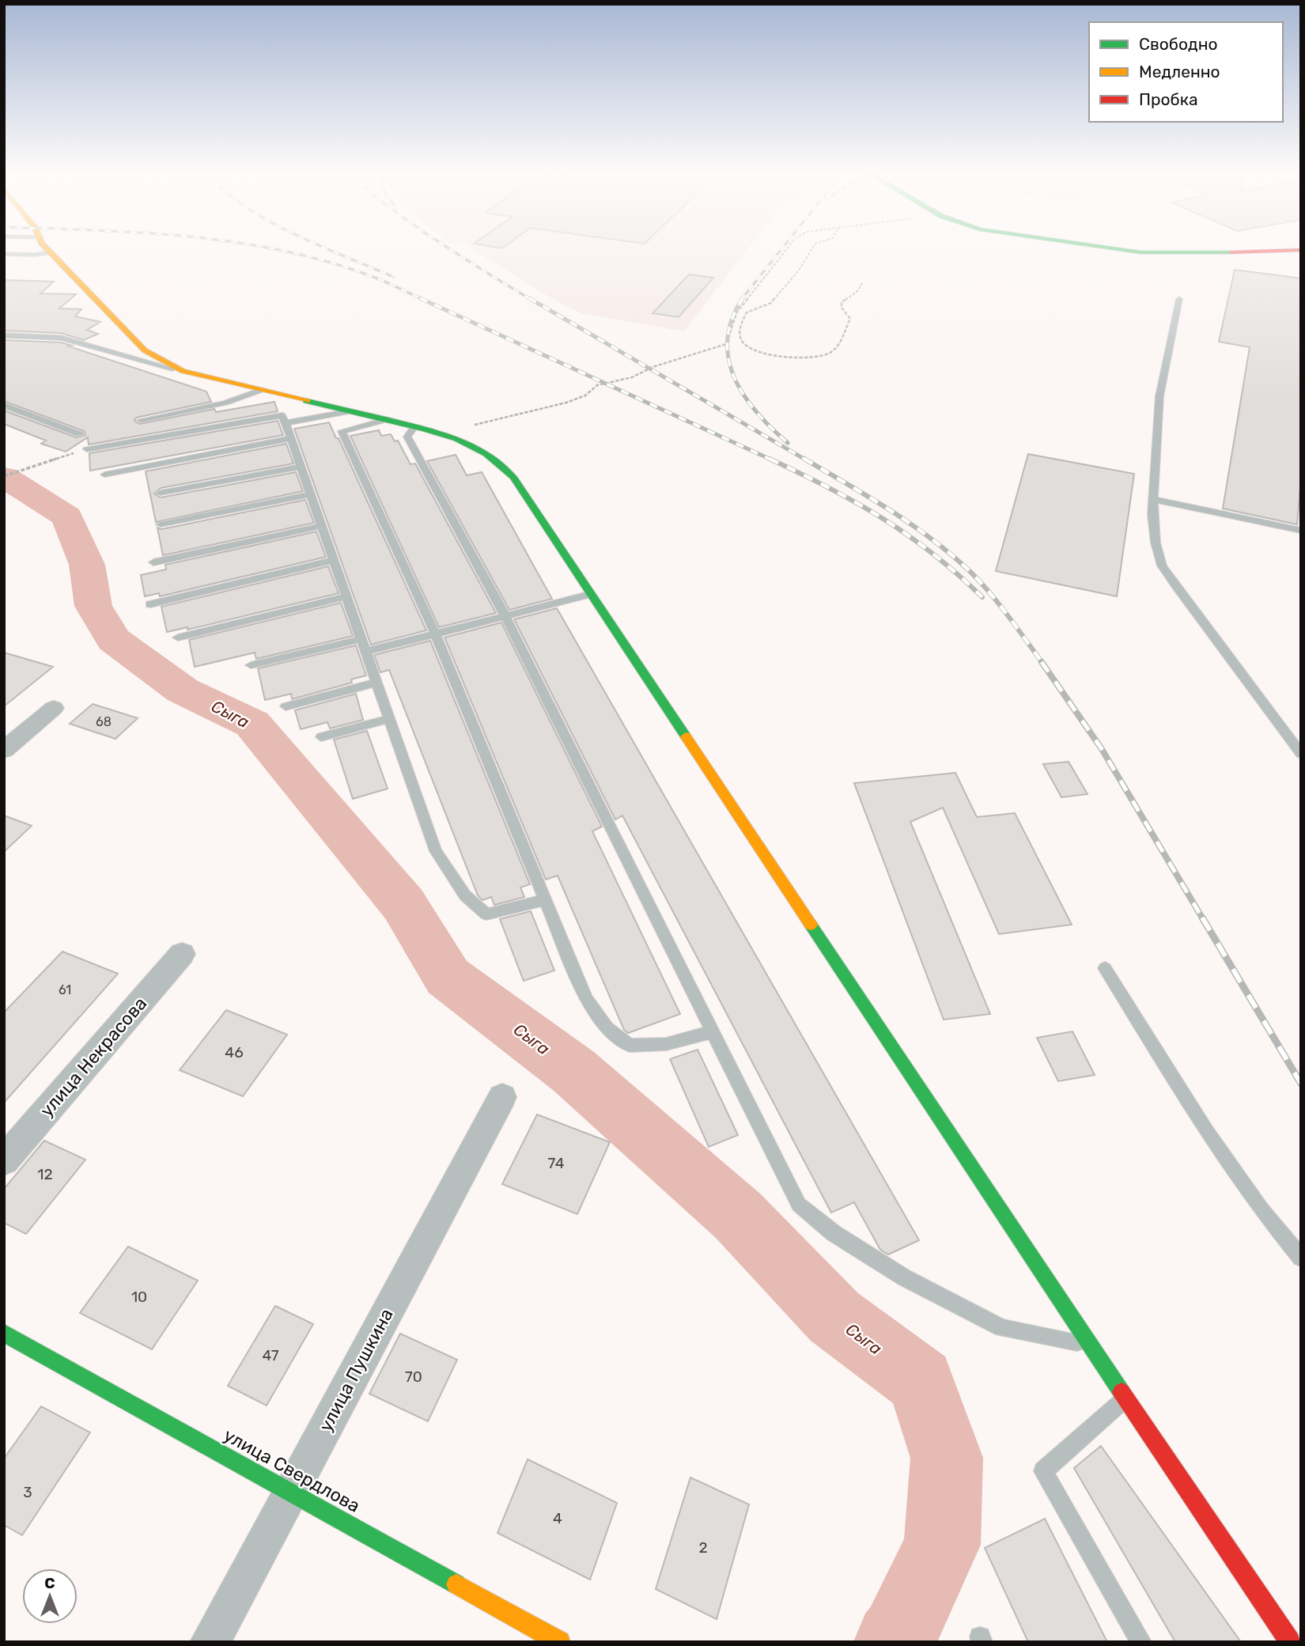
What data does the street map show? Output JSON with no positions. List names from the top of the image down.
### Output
{
  "streets": {
    "street": ["улица Некрасова", "улица Пушкина", "улица Свердлова"]
  },
  "crossings": [
    ["улица Пушкина", "улица Свердлова"]
  ],
  "water": ["Сыга"],
  "house_numbers": [
    "68",
    "61",
    "46",
    "74",
    "12",
    "10",
    "47",
    "70",
    "3",
    "4",
    "2"
  ],
  "legend": ["Свободно", "Медленно", "Пробка"],
  "north": "top"
}
